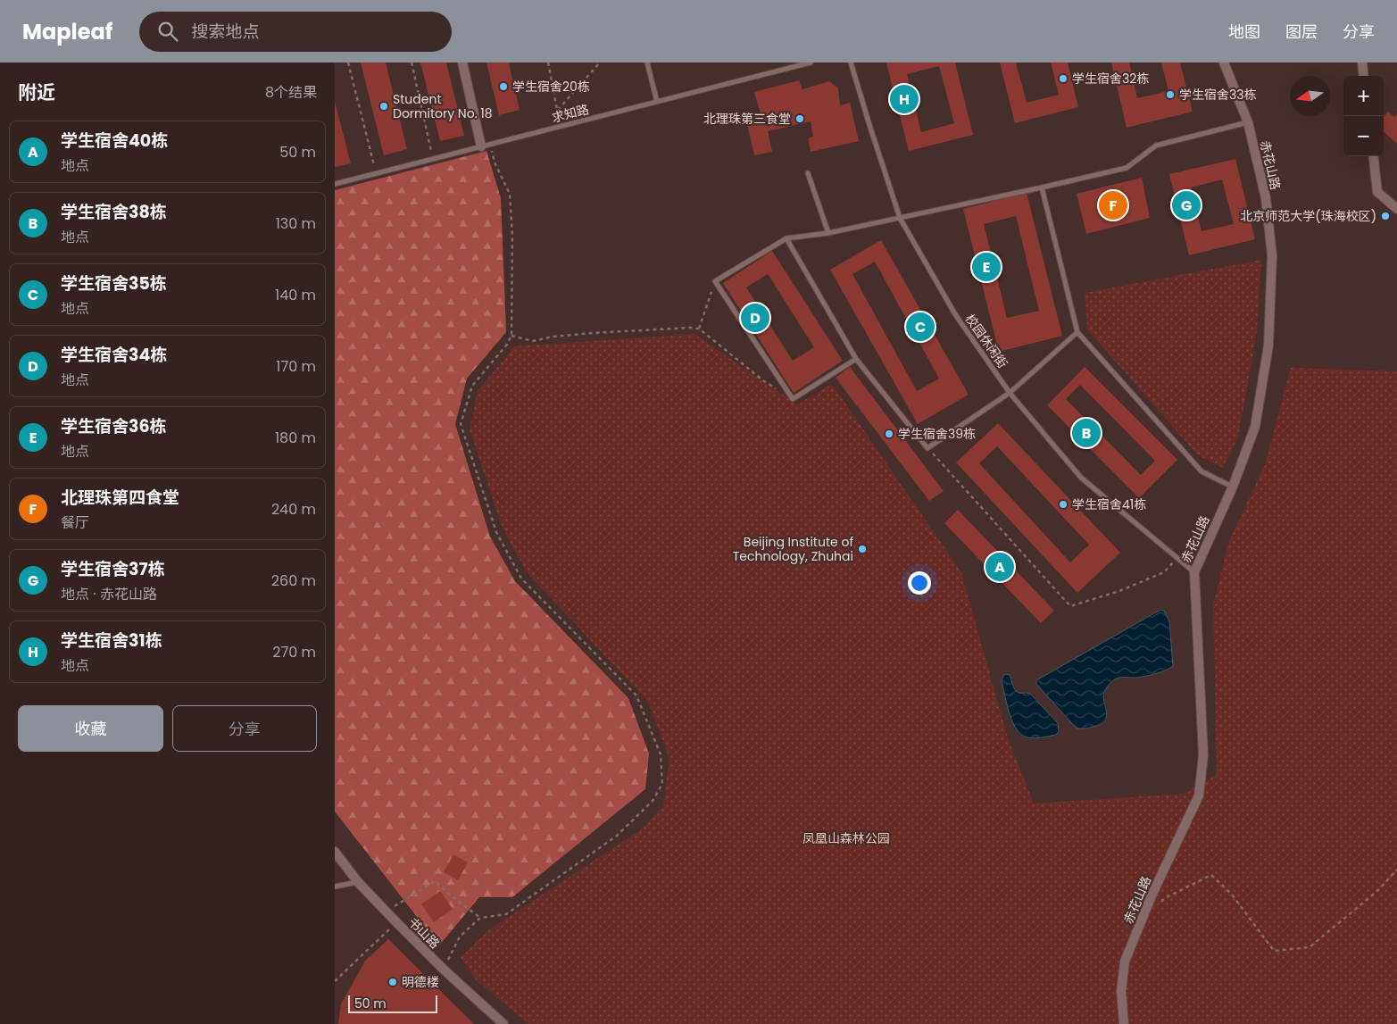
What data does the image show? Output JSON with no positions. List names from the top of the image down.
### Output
{
  "streets": {
    "street": ["赤花山路", "书山路"],
    "lane": ["求知路", "校园休闲街"]
  },
  "crossings": [
    ["赤花山路", "校园休闲街"]
  ],
  "parks": ["凤凰山森林公园"],
  "places": [
    "学生宿舍32栋",
    "学生宿舍20栋",
    "学生宿舍33栋",
    "Student Dormitory No. 18",
    "北理珠第三食堂",
    "北京师范大学(珠海校区)",
    "学生宿舍39栋",
    "学生宿舍41栋",
    "Beijing Institute of Technology, Zhuhai",
    "明德楼"
  ],
  "scale_bar": "50 m",
  "north": "left",
  "page": {
    "header": "Mapleaf",
    "search": "搜索地点",
    "nav": ["地图", "图层", "分享"],
    "heading": ["附近", "8个结果"],
    "map_buttons": ["+", "−"],
    "pins": [
      "H",
      "F",
      "G",
      "E",
      "D",
      "C",
      "B",
      "A"
    ],
    "list": [
      {
        "mark": "A",
        "name": "学生宿舍40栋",
        "note": "地点",
        "value": "50 m"
      },
      {
        "mark": "B",
        "name": "学生宿舍38栋",
        "note": "地点",
        "value": "130 m"
      },
      {
        "mark": "C",
        "name": "学生宿舍35栋",
        "note": "地点",
        "value": "140 m"
      },
      {
        "mark": "D",
        "name": "学生宿舍34栋",
        "note": "地点",
        "value": "170 m"
      },
      {
        "mark": "E",
        "name": "学生宿舍36栋",
        "note": "地点",
        "value": "180 m"
      },
      {
        "mark": "F",
        "name": "北理珠第四食堂",
        "note": "餐厅",
        "value": "240 m"
      },
      {
        "mark": "G",
        "name": "学生宿舍37栋",
        "note": "地点 · 赤花山路",
        "value": "260 m"
      },
      {
        "mark": "H",
        "name": "学生宿舍31栋",
        "note": "地点",
        "value": "270 m"
      }
    ],
    "buttons": ["收藏", "分享"],
    "scale": "50 m"
  }
}
